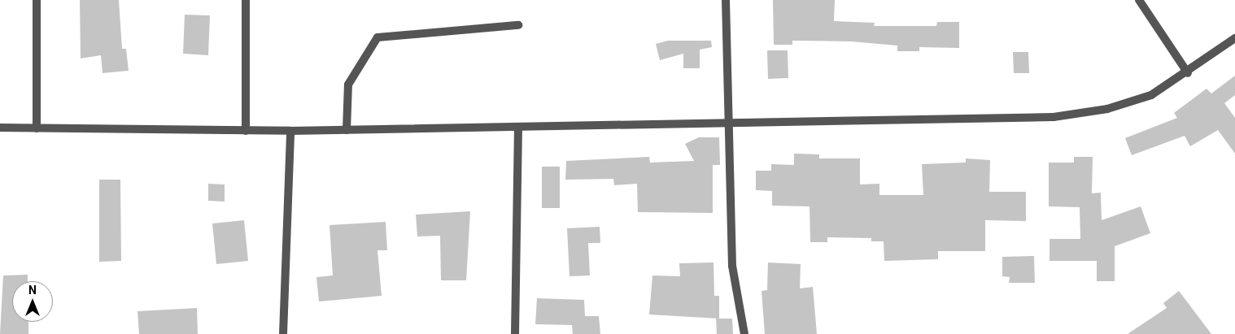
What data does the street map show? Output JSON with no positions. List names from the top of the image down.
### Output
{
  "north": "top"
}
